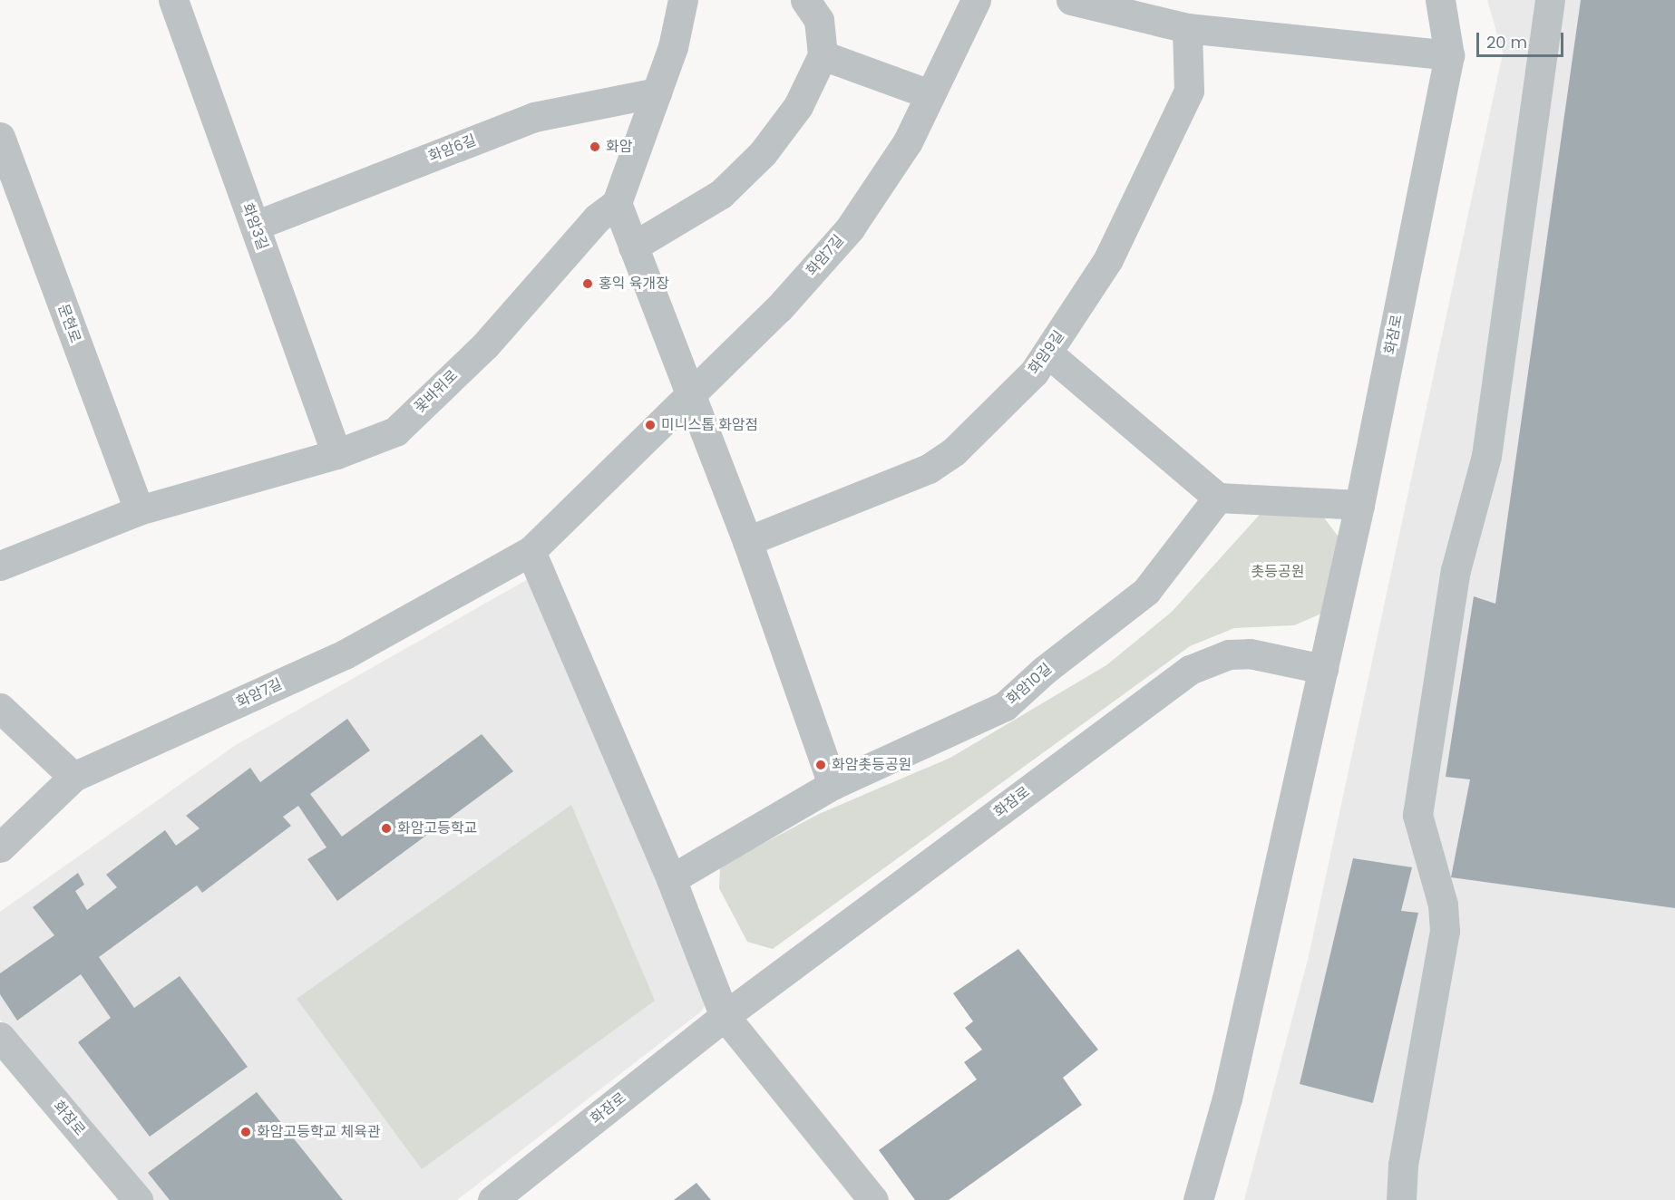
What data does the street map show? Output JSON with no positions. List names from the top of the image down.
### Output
{
  "streets": {
    "street": [
      "화암6길",
      "화암3길",
      "화암7길",
      "문현로",
      "화잠로",
      "화암9길",
      "꽃바위로",
      "화암10길"
    ]
  },
  "crossings": [
    ["화암6길", "화암3길"],
    ["화암3길", "꽃바위로"],
    ["문현로", "꽃바위로"]
  ],
  "parks": ["촛등공원"],
  "places": [
    "화암",
    "홍익 육개장",
    "미니스톱 화암점",
    "화암촛등공원",
    "화암고등학교",
    "화암고등학교 체육관"
  ],
  "scale_bar": "20 m"
}
